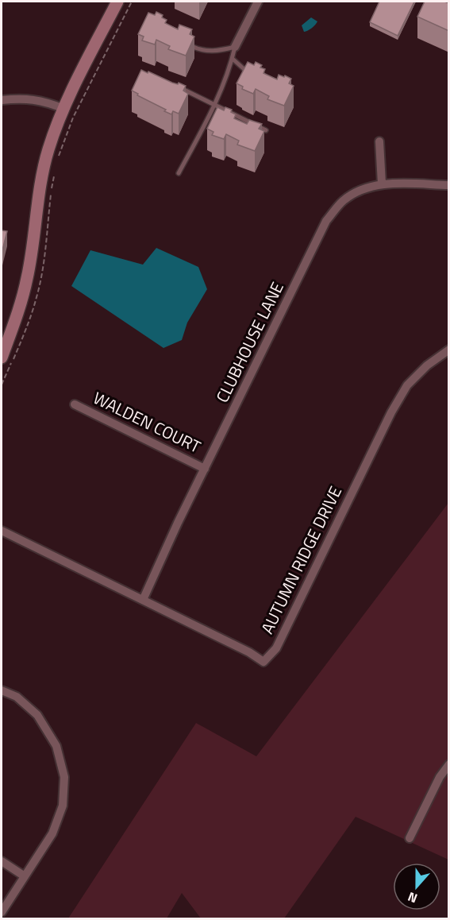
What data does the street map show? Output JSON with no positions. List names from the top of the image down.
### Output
{
  "streets": {
    "street": ["CLUBHOUSE LANE", "WALDEN COURT", "AUTUMN RIDGE DRIVE"]
  },
  "crossings": [
    ["CLUBHOUSE LANE", "WALDEN COURT"],
    ["CLUBHOUSE LANE", "AUTUMN RIDGE DRIVE"]
  ],
  "north": "bottom"
}
